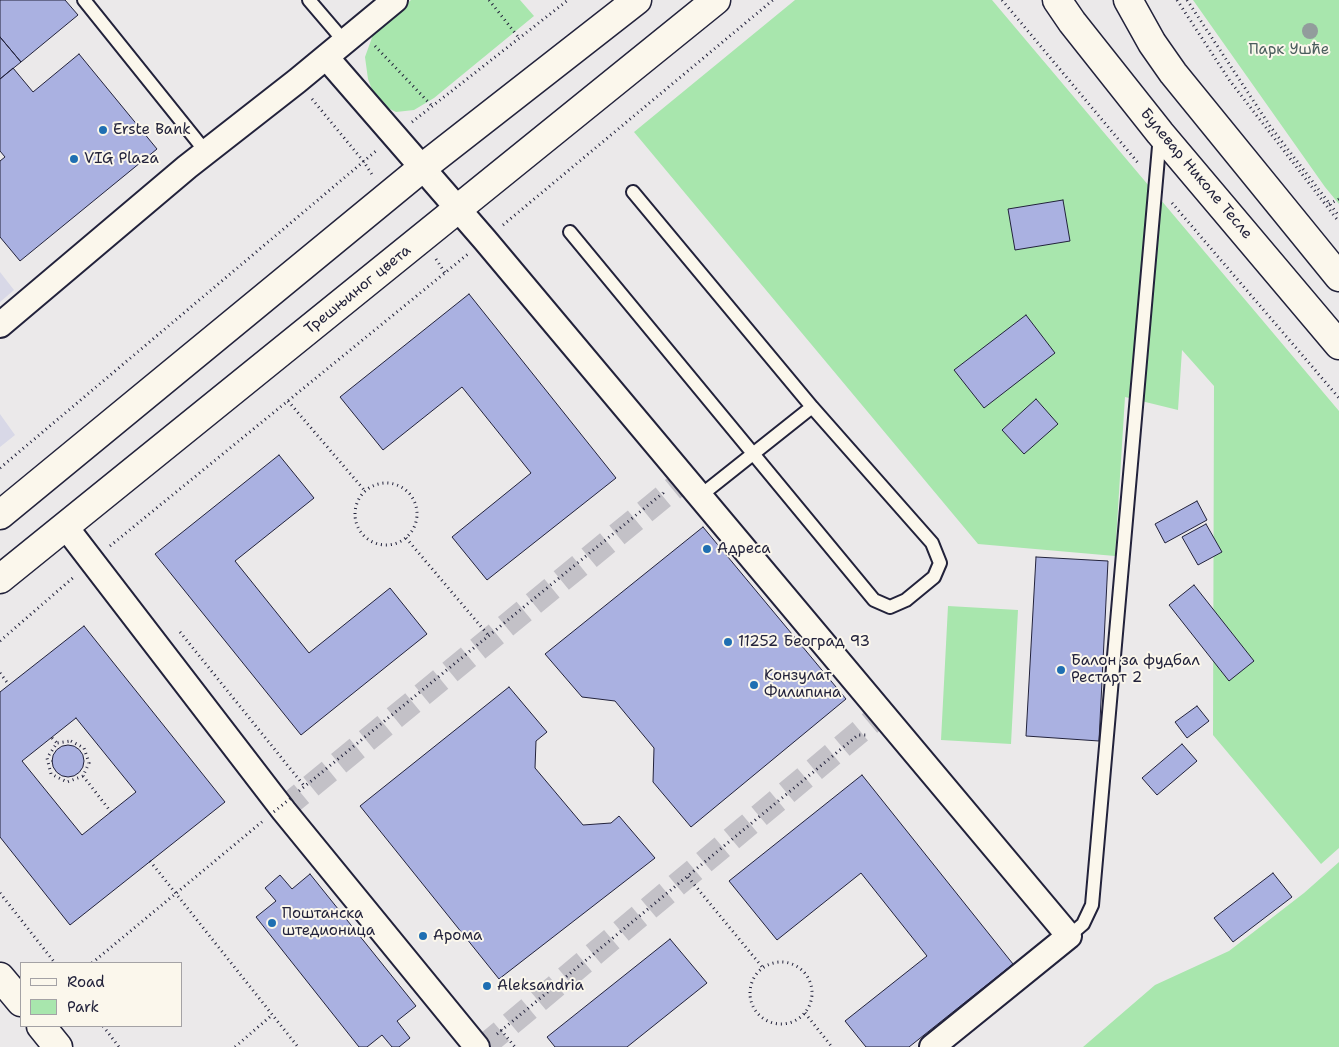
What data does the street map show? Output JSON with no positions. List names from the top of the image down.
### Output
{
  "streets": {
    "street": ["Булевар Николе Тесле", "Трешњиног цвета"]
  },
  "parks": ["Парк Ушће"],
  "places": [
    "Erste Bank",
    "VIG Plaza",
    "Адреса",
    "11252 Београд 93",
    "Балон за фудбал Рестарт 2",
    "Конзулат Филипина",
    "Поштанска штедионица",
    "Арома",
    "Aleksandria"
  ],
  "legend": ["Road", "Park"]
}
